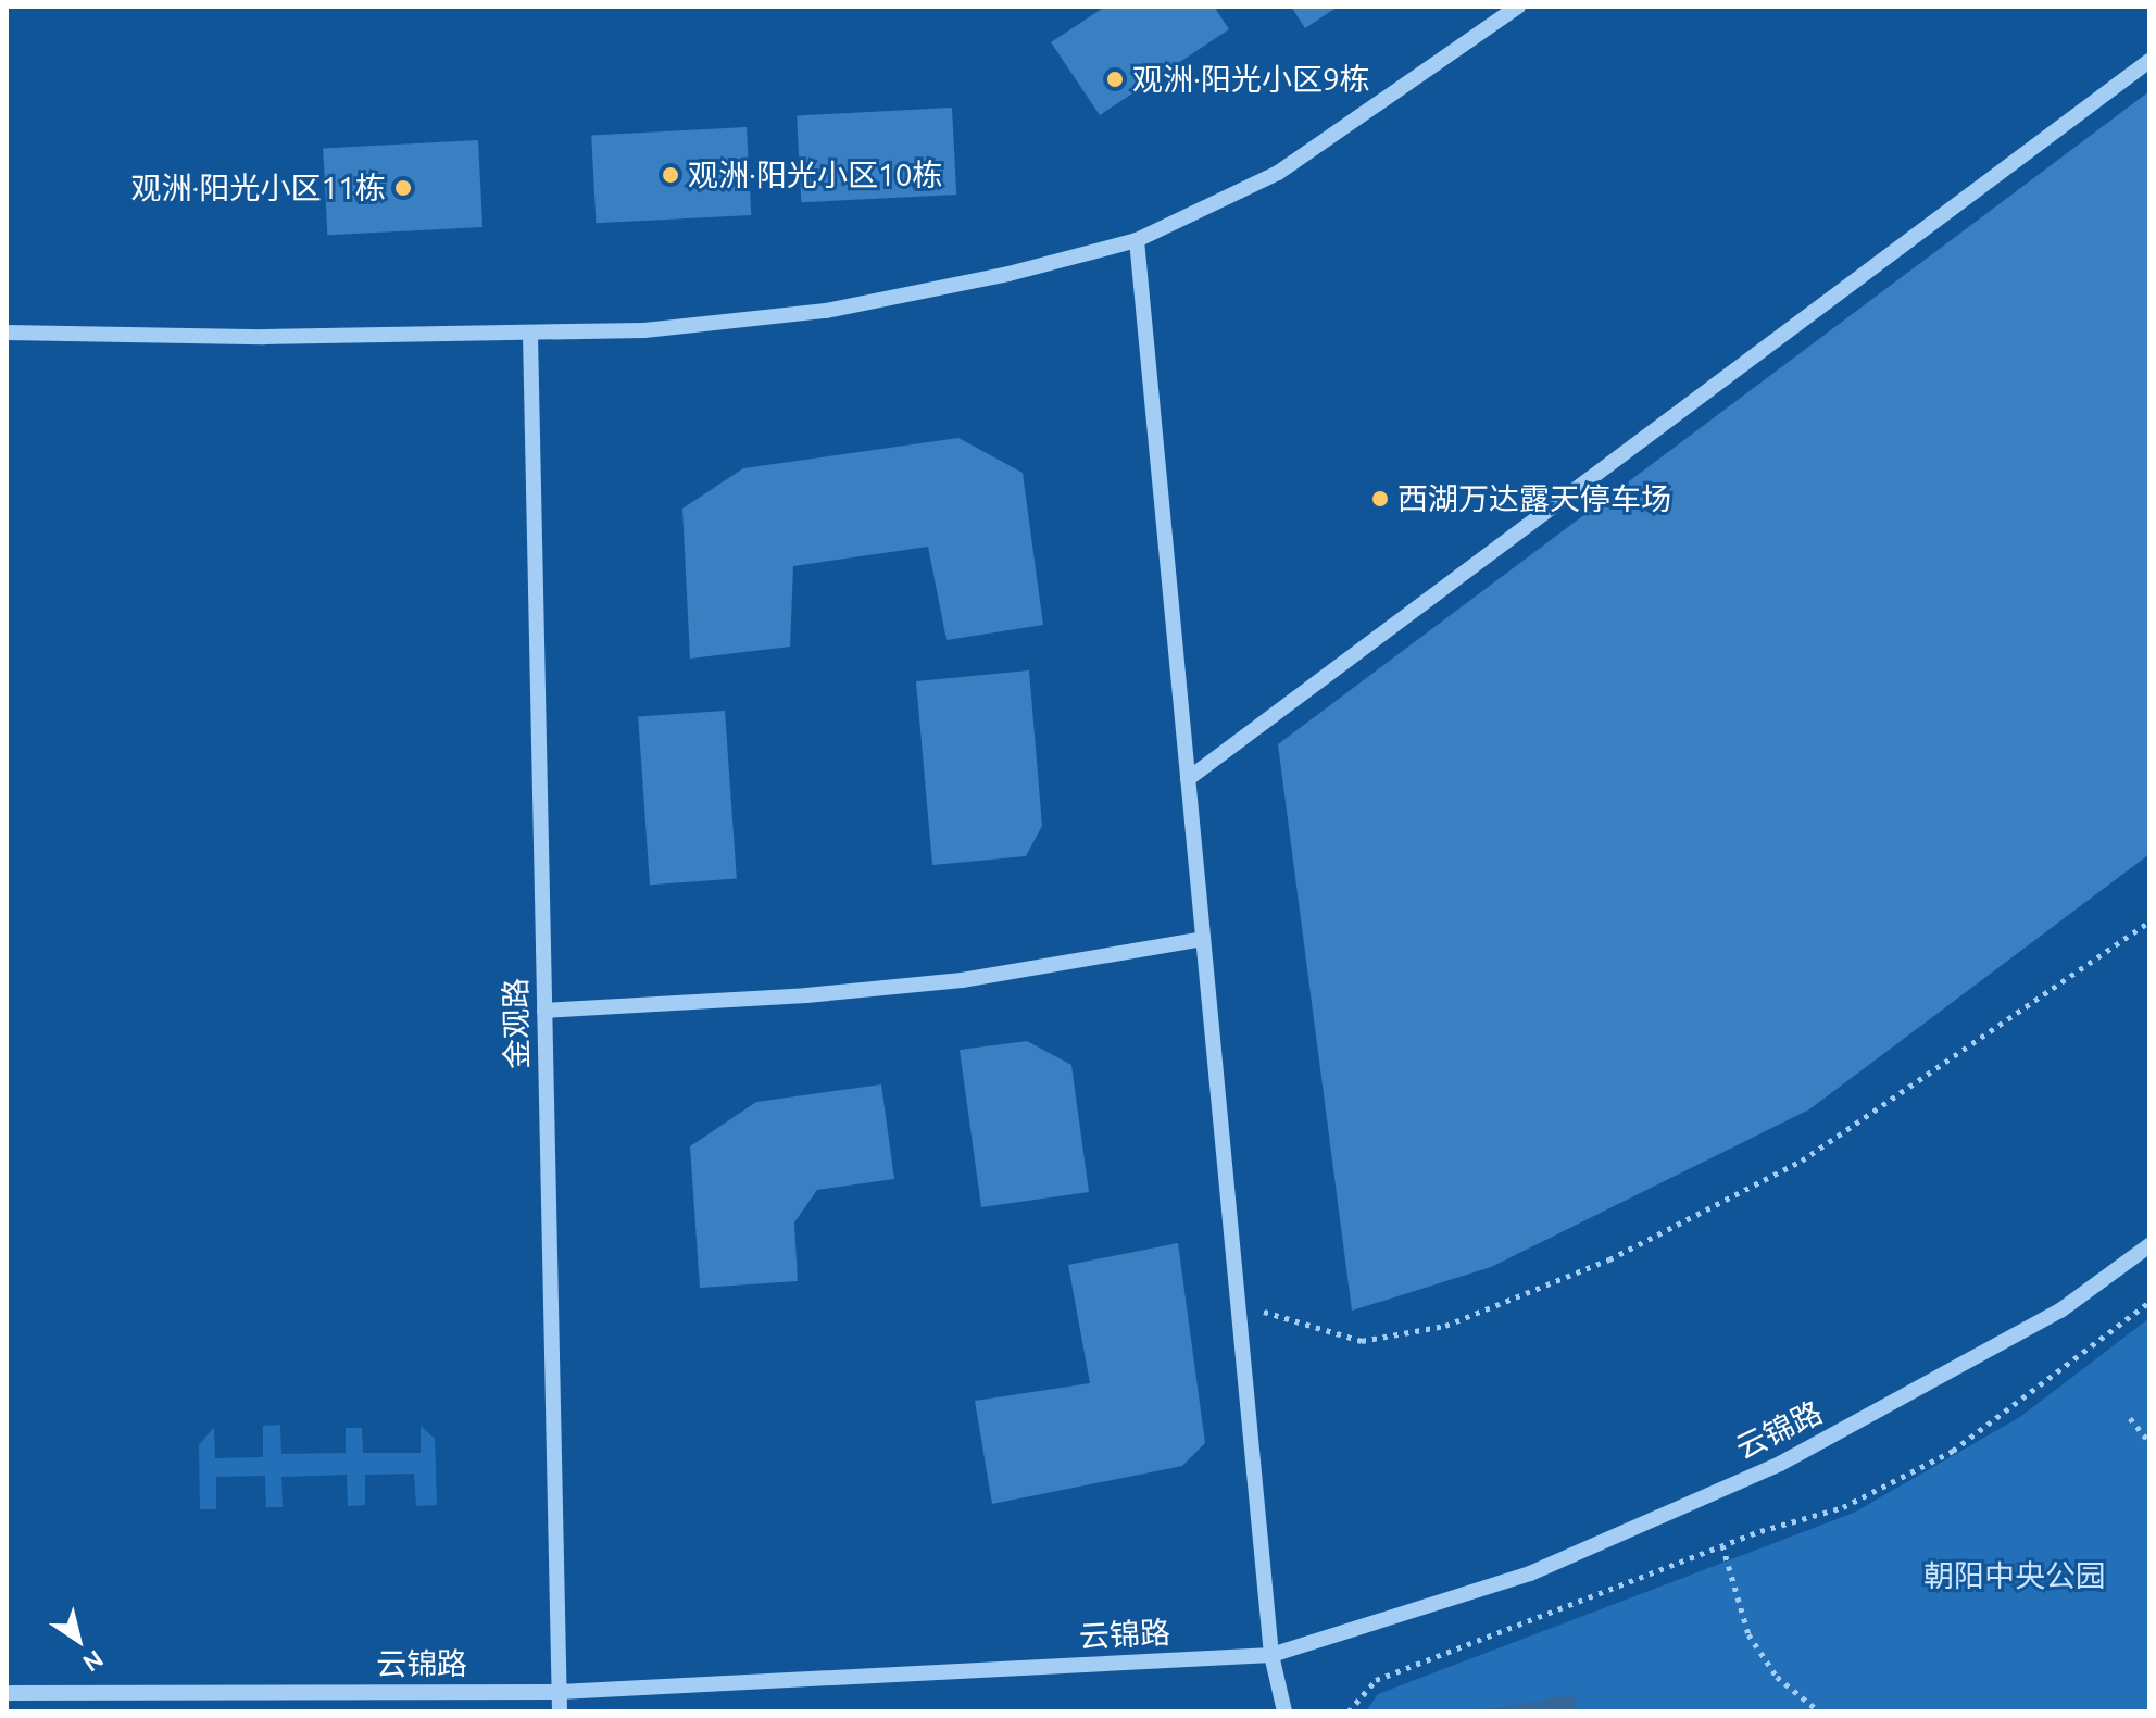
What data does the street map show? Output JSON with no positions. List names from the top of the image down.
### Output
{
  "streets": {
    "street": ["金观路", "云锦路"]
  },
  "crossings": [
    ["金观路", "云锦路"]
  ],
  "parks": ["朝阳中央公园"],
  "places": [
    "观洲·阳光小区9栋",
    "观洲·阳光小区10栋",
    "观洲·阳光小区11栋",
    "西湖万达露天停车场"
  ],
  "north": "bottom right"
}
